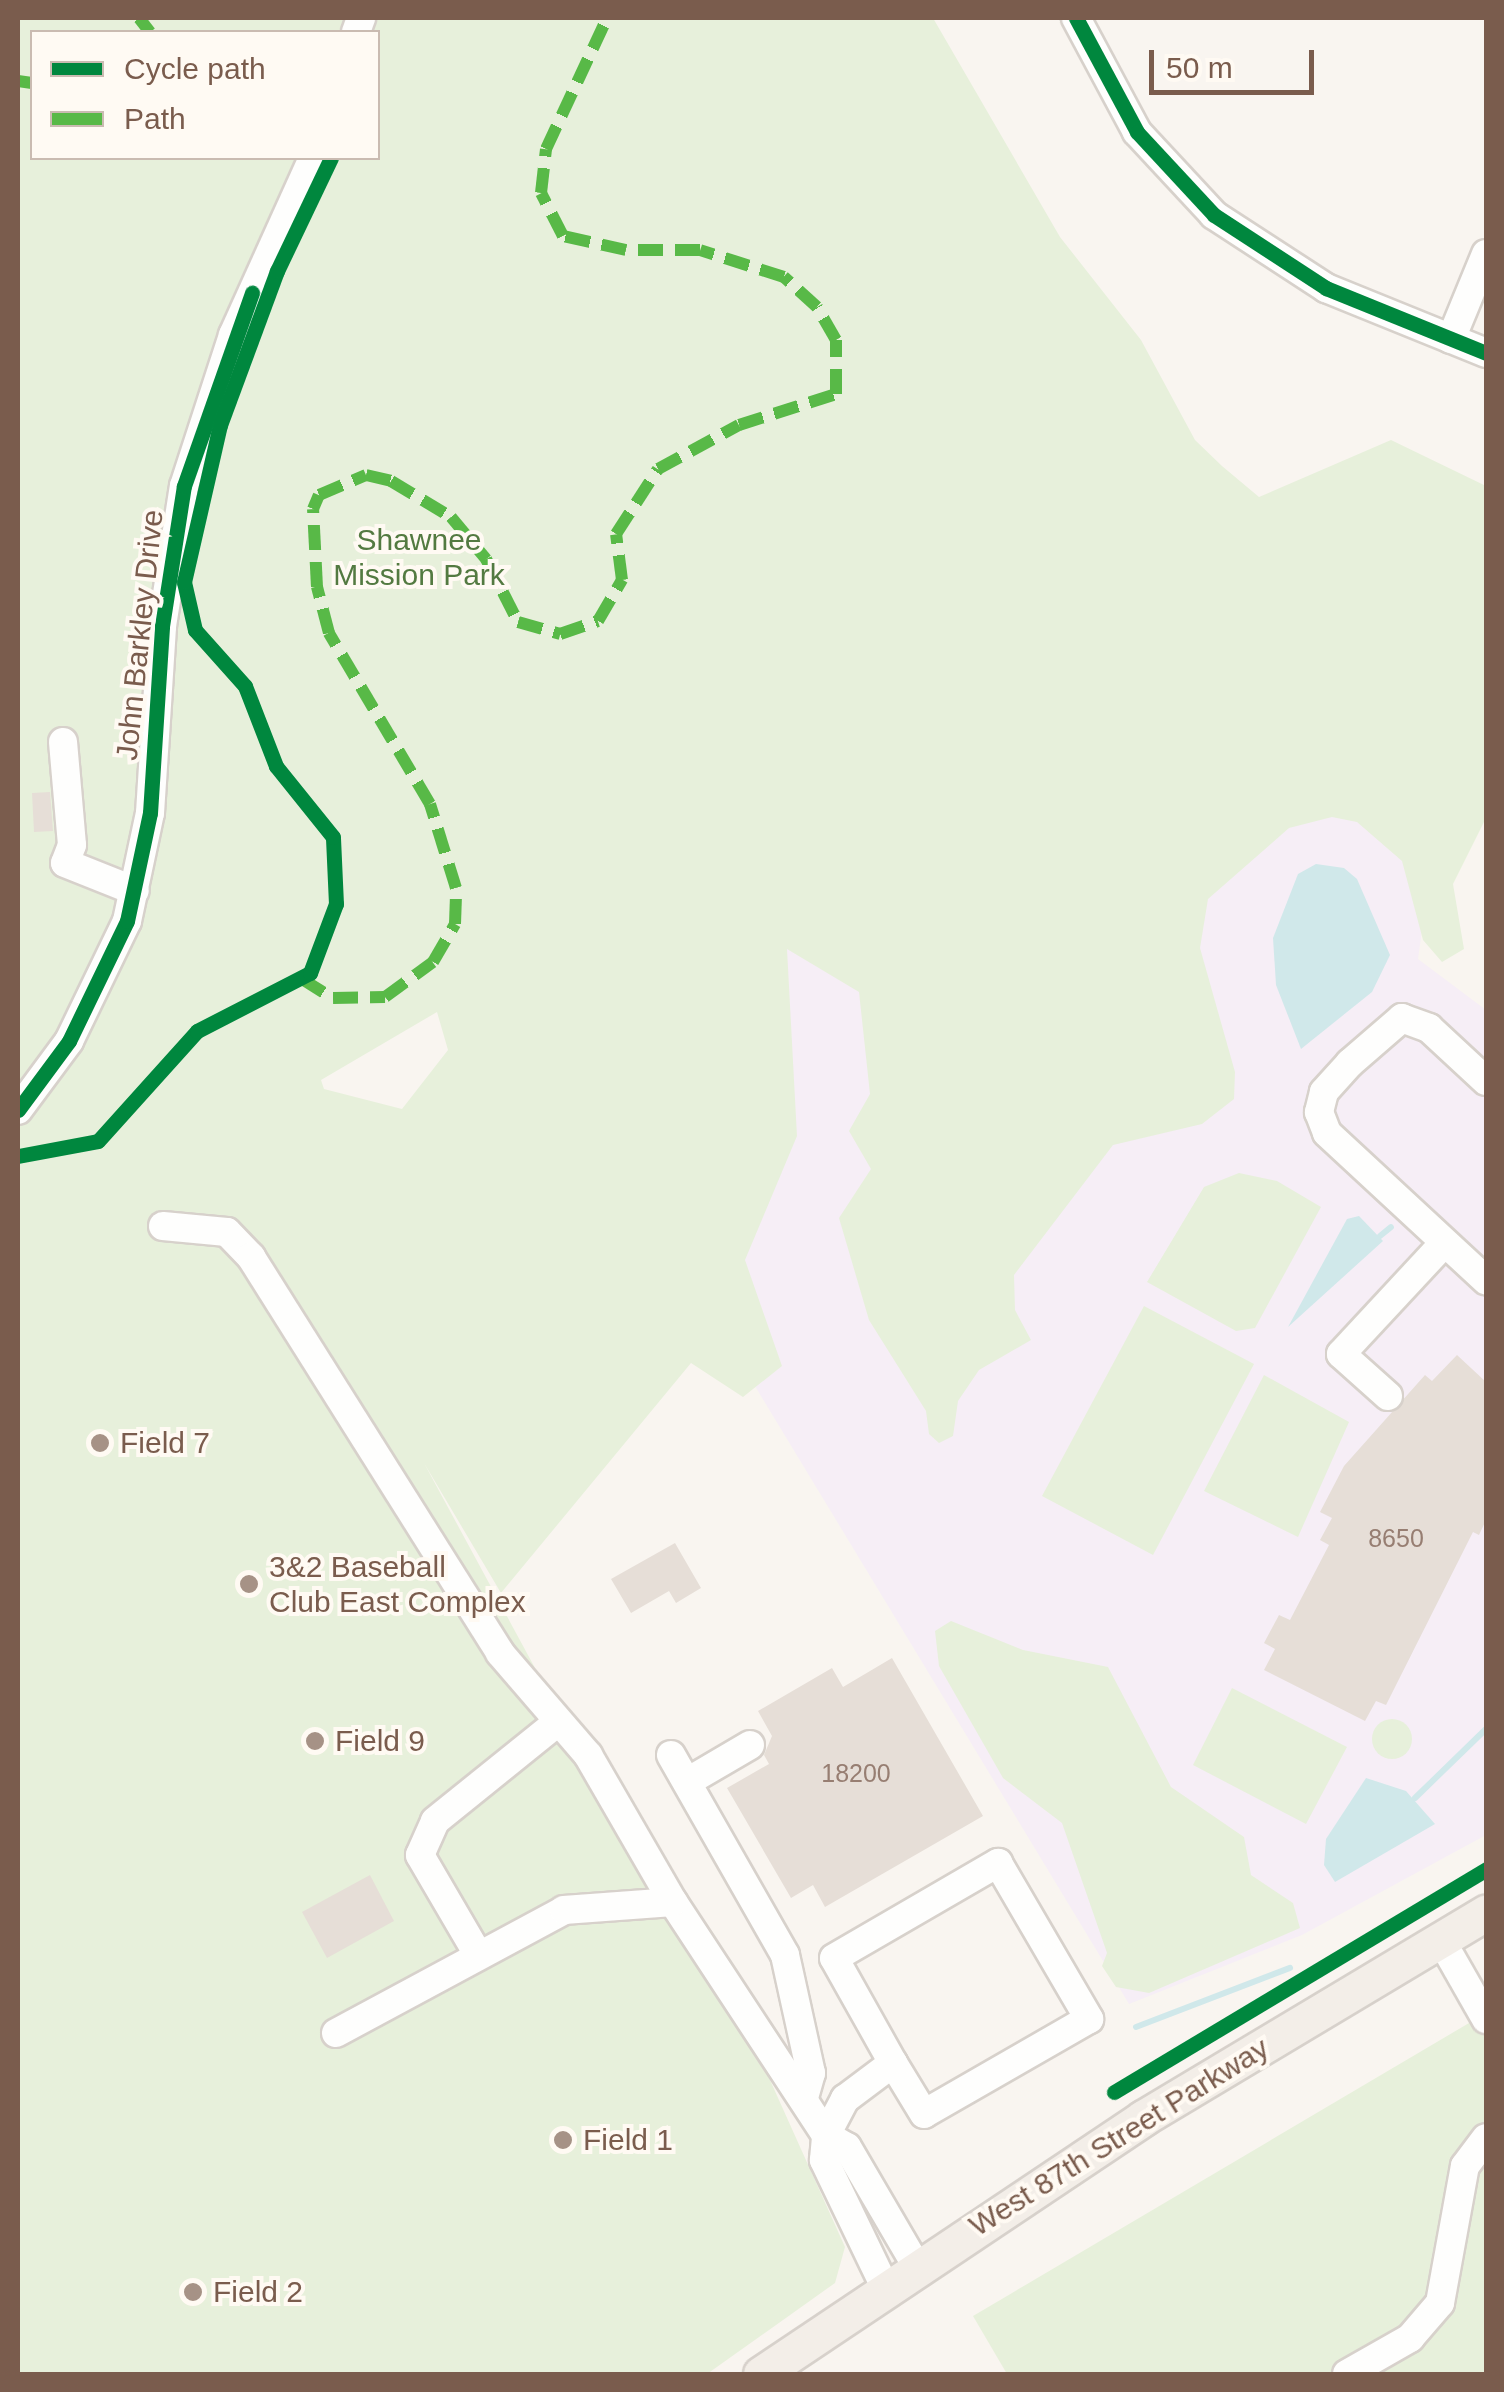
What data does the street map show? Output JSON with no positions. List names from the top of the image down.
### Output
{
  "streets": {
    "main road": ["West 87th Street Parkway"],
    "street": ["John Barkley Drive"]
  },
  "parks": ["Shawnee Mission Park"],
  "places": [
    "Field 7",
    "3&2 Baseball Club East Complex",
    "Field 9",
    "Field 1",
    "Field 2"
  ],
  "house_numbers": ["8650", "18200"],
  "legend": ["Cycle path", "Path"],
  "scale_bar": "50 m"
}
